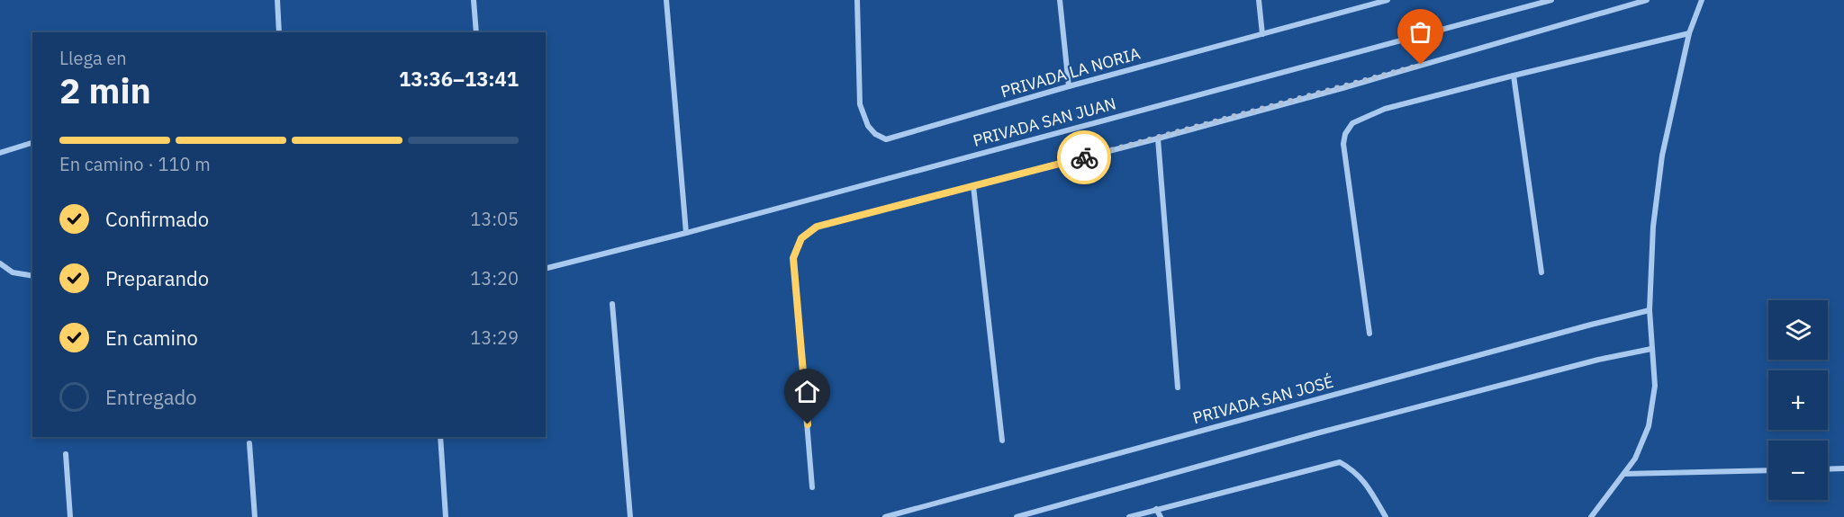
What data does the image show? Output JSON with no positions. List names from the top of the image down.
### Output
{
  "streets": {
    "street": ["PRIVADA LA NORIA", "PRIVADA SAN JUAN", "PRIVADA SAN JOSÉ"]
  },
  "page": {
    "heading": ["2 min", "Llega en", "13:36–13:41"],
    "bar": "En camino · 110 m",
    "list": [
      ["Confirmado", "13:05"],
      ["Preparando", "13:20"],
      ["En camino", "13:29"],
      "Entregado"
    ],
    "map_buttons": ["+", "−"]
  }
}
